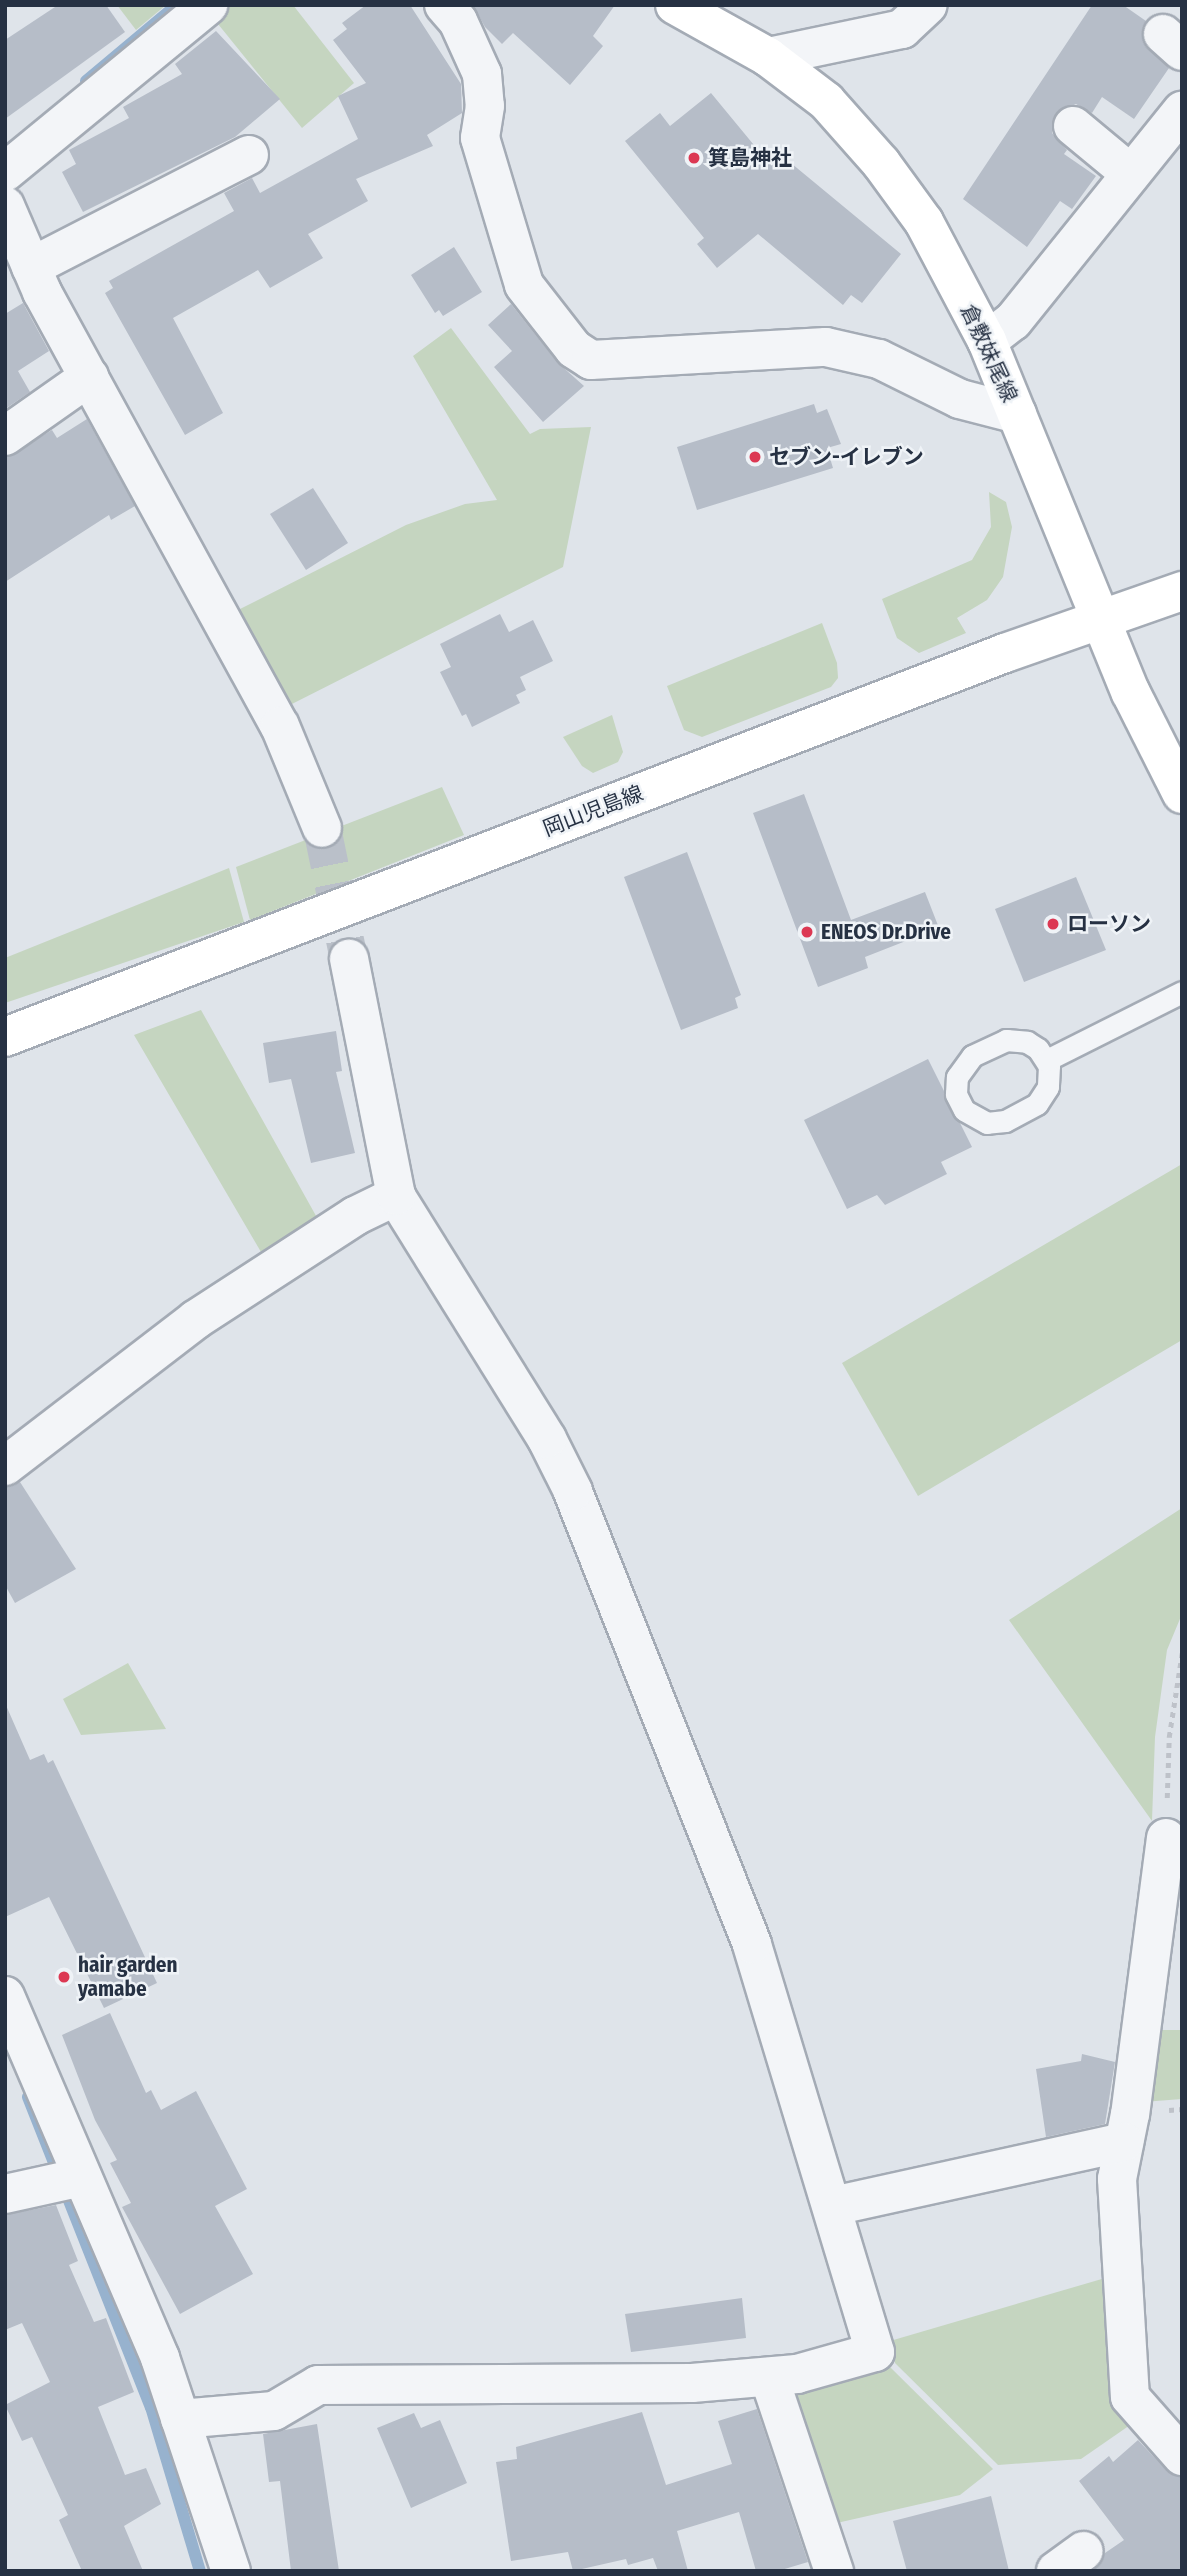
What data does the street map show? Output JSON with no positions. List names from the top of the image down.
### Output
{
  "streets": {
    "main road": ["倉敷妹尾線", "岡山児島線"]
  },
  "crossings": [
    ["倉敷妹尾線", "岡山児島線"]
  ],
  "places": [
    "箕島神社",
    "セブン-イレブン",
    "ローソン",
    "ENEOS Dr.Drive",
    "hair garden yamabe"
  ]
}
